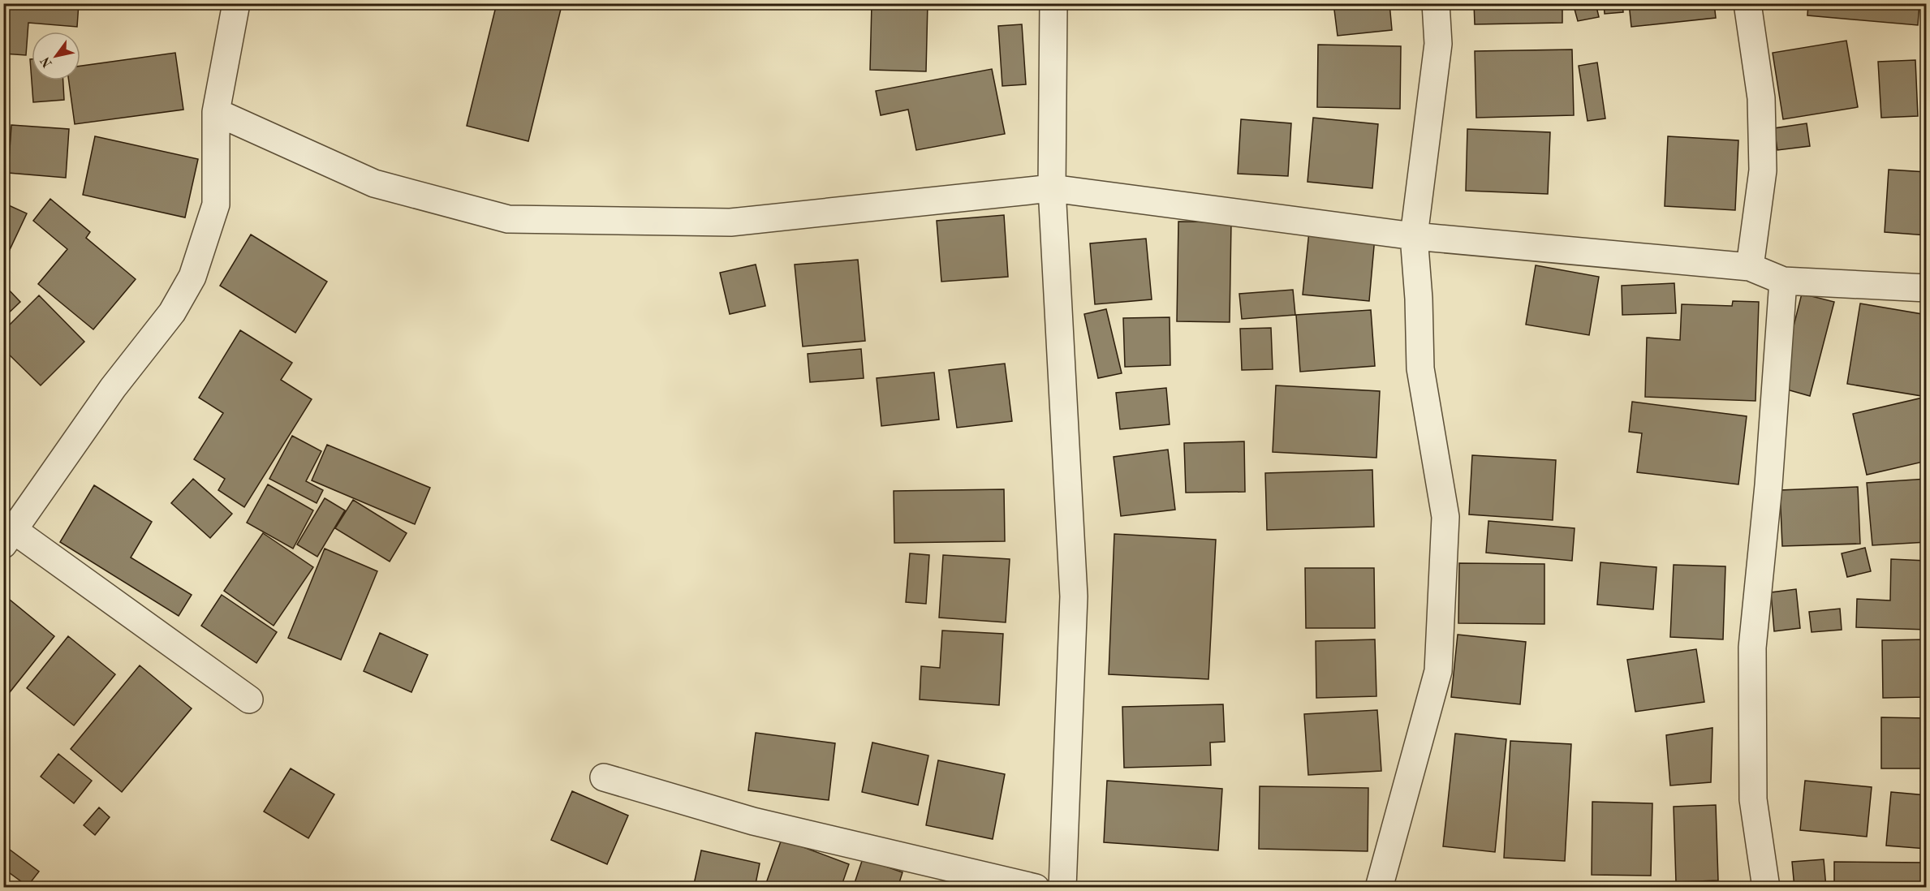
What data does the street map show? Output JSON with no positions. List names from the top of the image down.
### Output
{
  "north": "bottom left"
}
